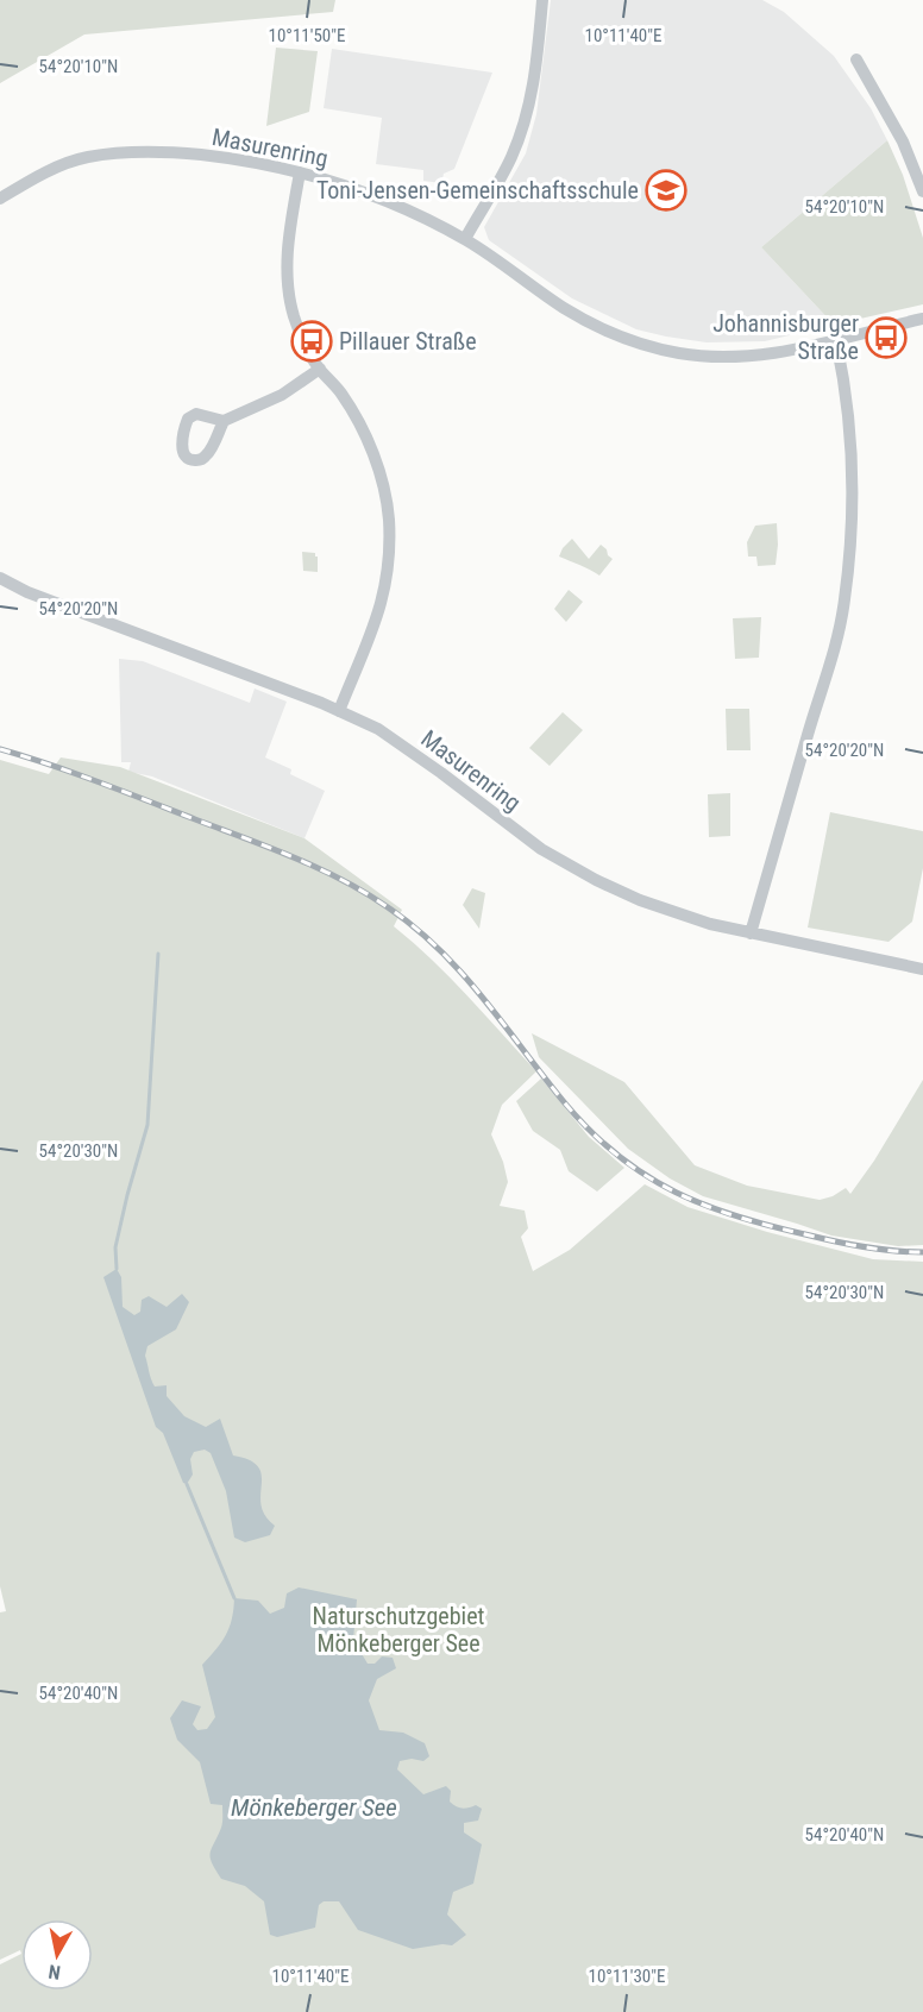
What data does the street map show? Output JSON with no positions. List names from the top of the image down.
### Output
{
  "streets": {
    "street": ["Masurenring"]
  },
  "water": ["Mönkeberger See"],
  "parks": ["Naturschutzgebiet Mönkeberger See"],
  "places": {
    "school or university": ["Toni-Jensen-Gemeinschaftsschule"],
    "bus stop": ["Johannisburger Straße", "Pillauer Straße"]
  },
  "north": "bottom",
  "coordinates": [
    "10°11'50\"E",
    "10°11'40\"E",
    "54°20'10\"N",
    "54°20'20\"N",
    "54°20'30\"N",
    "54°20'40\"N",
    "10°11'30\"E"
  ]
}
